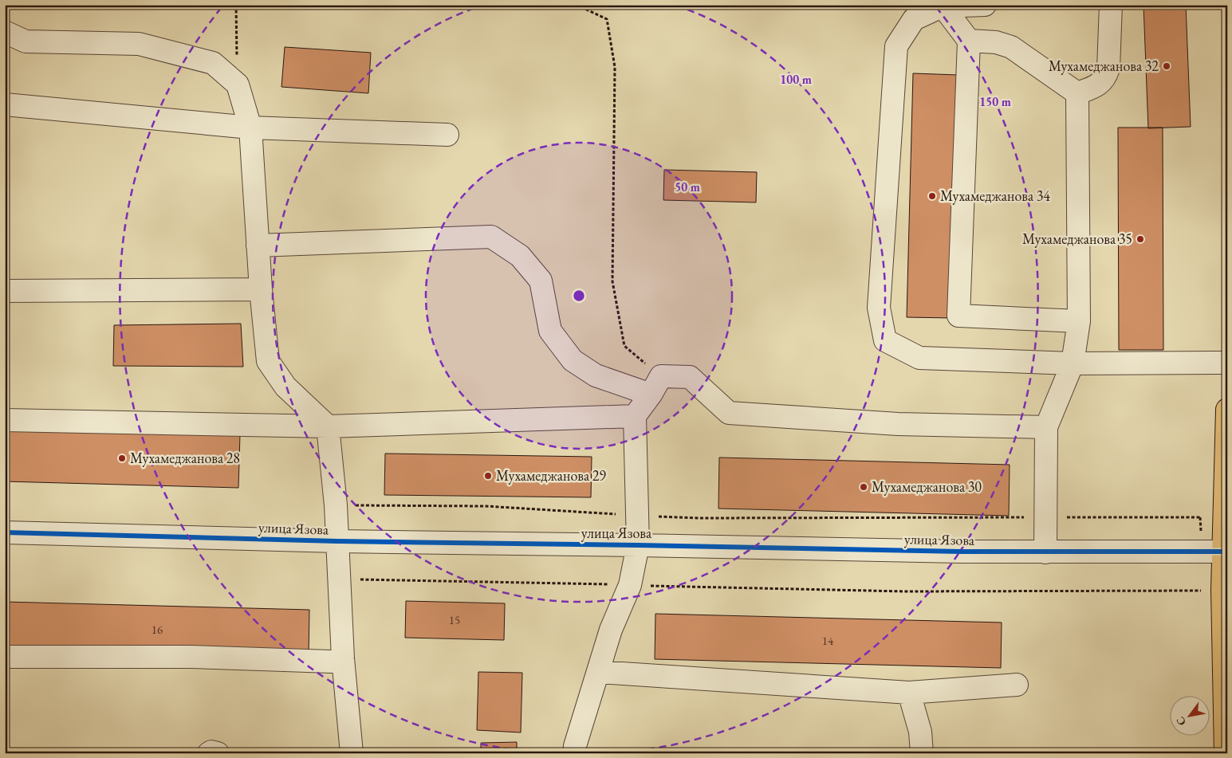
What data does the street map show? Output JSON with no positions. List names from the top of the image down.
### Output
{
  "streets": {
    "street": ["улица Язова"]
  },
  "places": [
    "Мухамеджанова 32",
    "Мухамеджанова 34",
    "Мухамеджанова 35",
    "Мухамеджанова 28",
    "Мухамеджанова 29",
    "Мухамеджанова 30"
  ],
  "house_numbers": ["15", "16", "14"],
  "north": "bottom left",
  "rings": ["100 m", "150 m", "50 m"]
}
